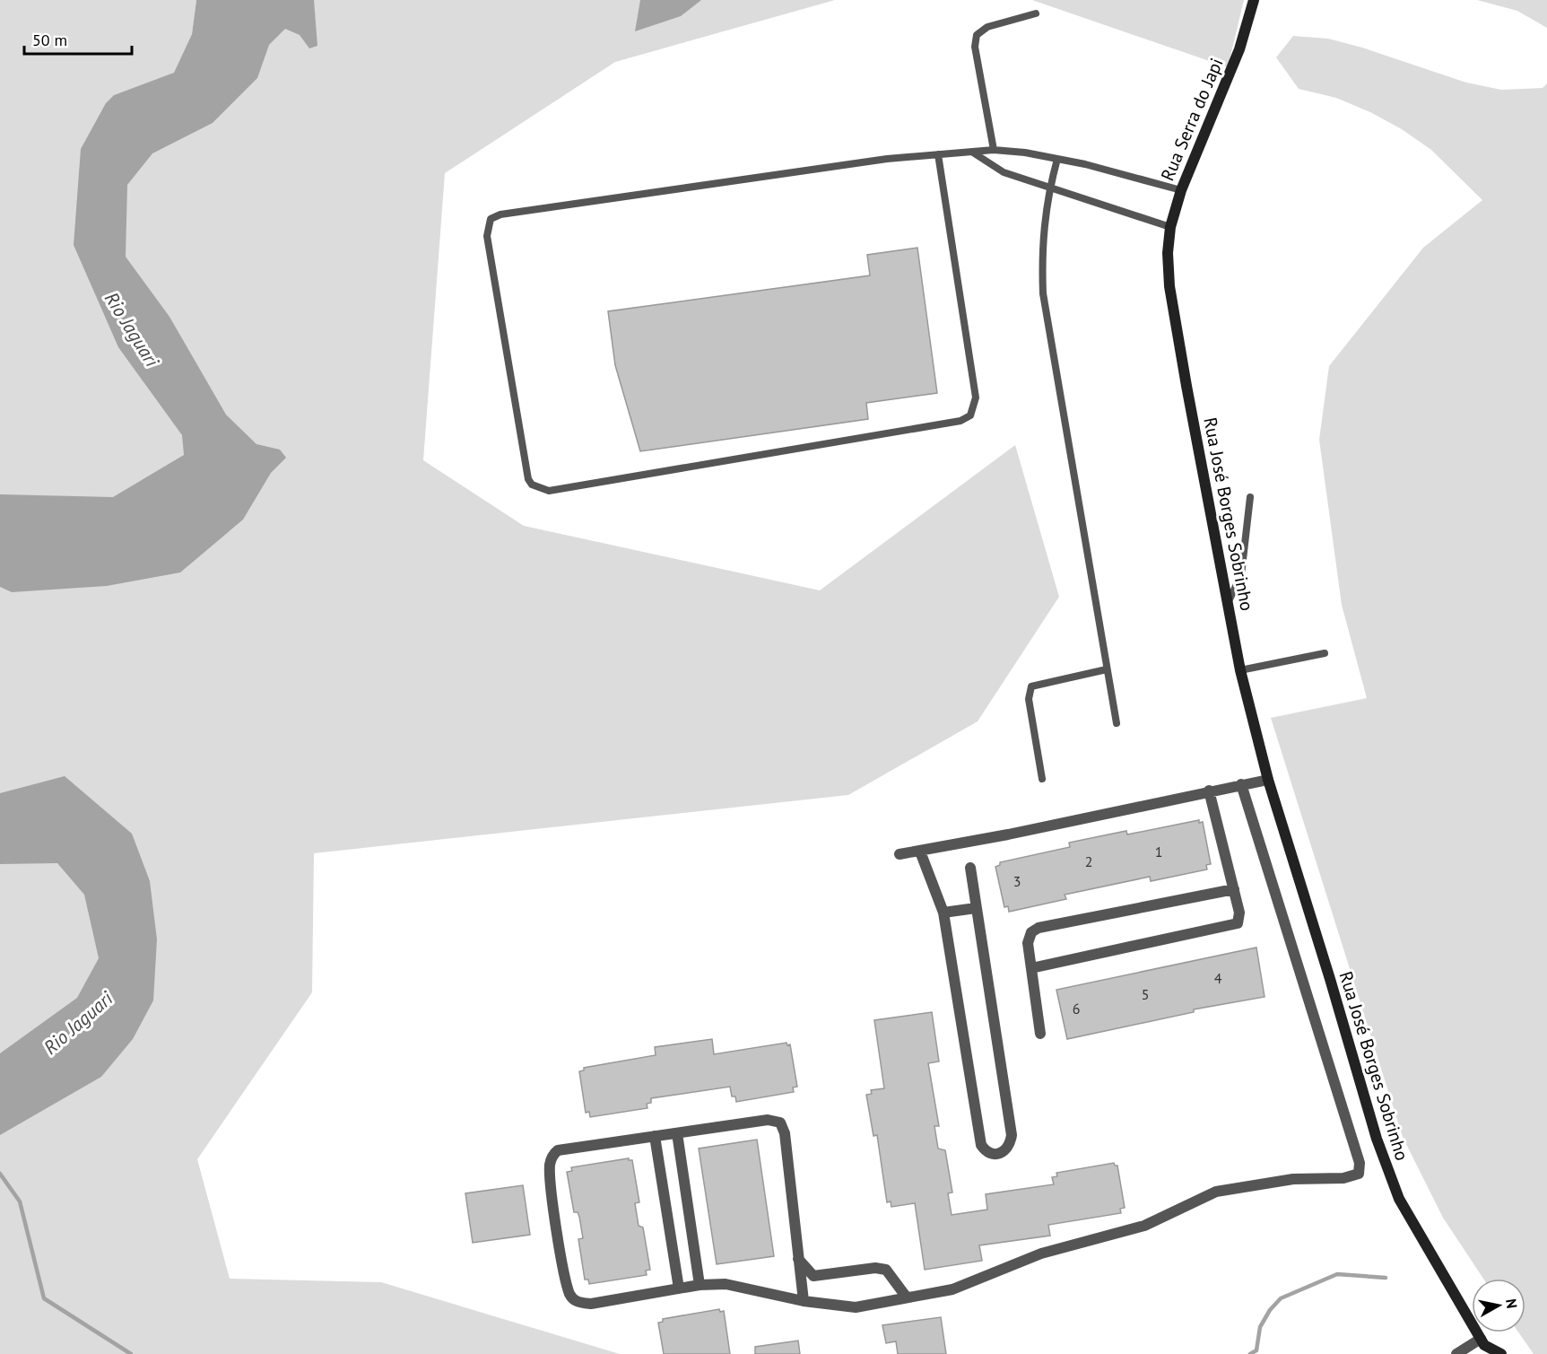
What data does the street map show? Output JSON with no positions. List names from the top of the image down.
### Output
{
  "streets": {
    "street": ["Rua Serra do Japi", "Rua José Borges Sobrinho"]
  },
  "crossings": [
    ["Rua Serra do Japi", "Rua José Borges Sobrinho"]
  ],
  "water": ["Rio Jaguari"],
  "house_numbers": [
    "1",
    "2",
    "3",
    "4",
    "5",
    "6"
  ],
  "scale_bar": "50 m",
  "north": "right"
}
